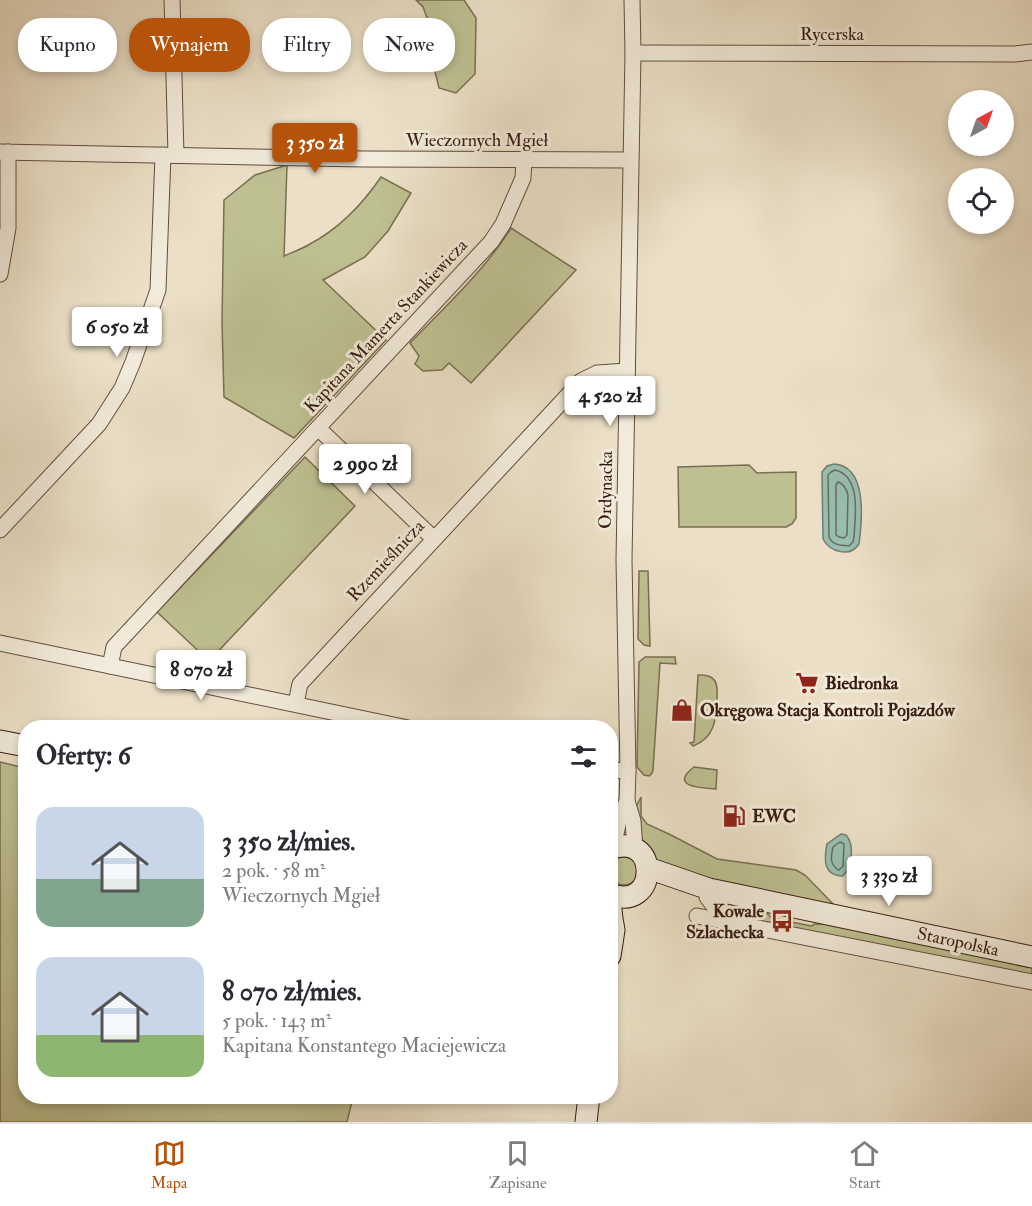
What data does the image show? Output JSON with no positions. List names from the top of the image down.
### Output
{
  "streets": {
    "main road": ["Staropolska"],
    "street": [
      "Rycerska",
      "Wieczornych Mgieł",
      "Kapitana Mamerta Stankiewicza",
      "Ordynacka",
      "Rzemieślnicza"
    ]
  },
  "crossings": [
    ["Rycerska", "Ordynacka"],
    ["Wieczornych Mgieł", "Kapitana Mamerta Stankiewicza"],
    ["Wieczornych Mgieł", "Ordynacka"],
    ["Ordynacka", "Rzemieślnicza"]
  ],
  "places": {
    "supermarket": ["Biedronka"],
    "shop": ["Okręgowa Stacja Kontroli Pojazdów"],
    "fuel station": ["EWC"],
    "bus stop": ["Kowale Szlachecka"]
  },
  "north": "top right",
  "page": {
    "chip": [
      "Kupno",
      "Wynajem",
      "Filtry",
      "Nowe"
    ],
    "price": [
      "3 350 zł",
      "6 050 zł",
      "4 520 zł",
      "2 990 zł",
      "8 070 zł",
      "3 330 zł"
    ],
    "heading": "Oferty: 6",
    "list": [
      {
        "name": "3 350 zł/mies.",
        "note": "2 pok. · 58 m² · Wieczornych Mgieł"
      },
      {
        "name": "8 070 zł/mies.",
        "note": "5 pok. · 143 m² · Kapitana Konstantego Maciejewicza"
      }
    ],
    "tabs": ["Mapa", "Zapisane", "Start"]
  }
}
